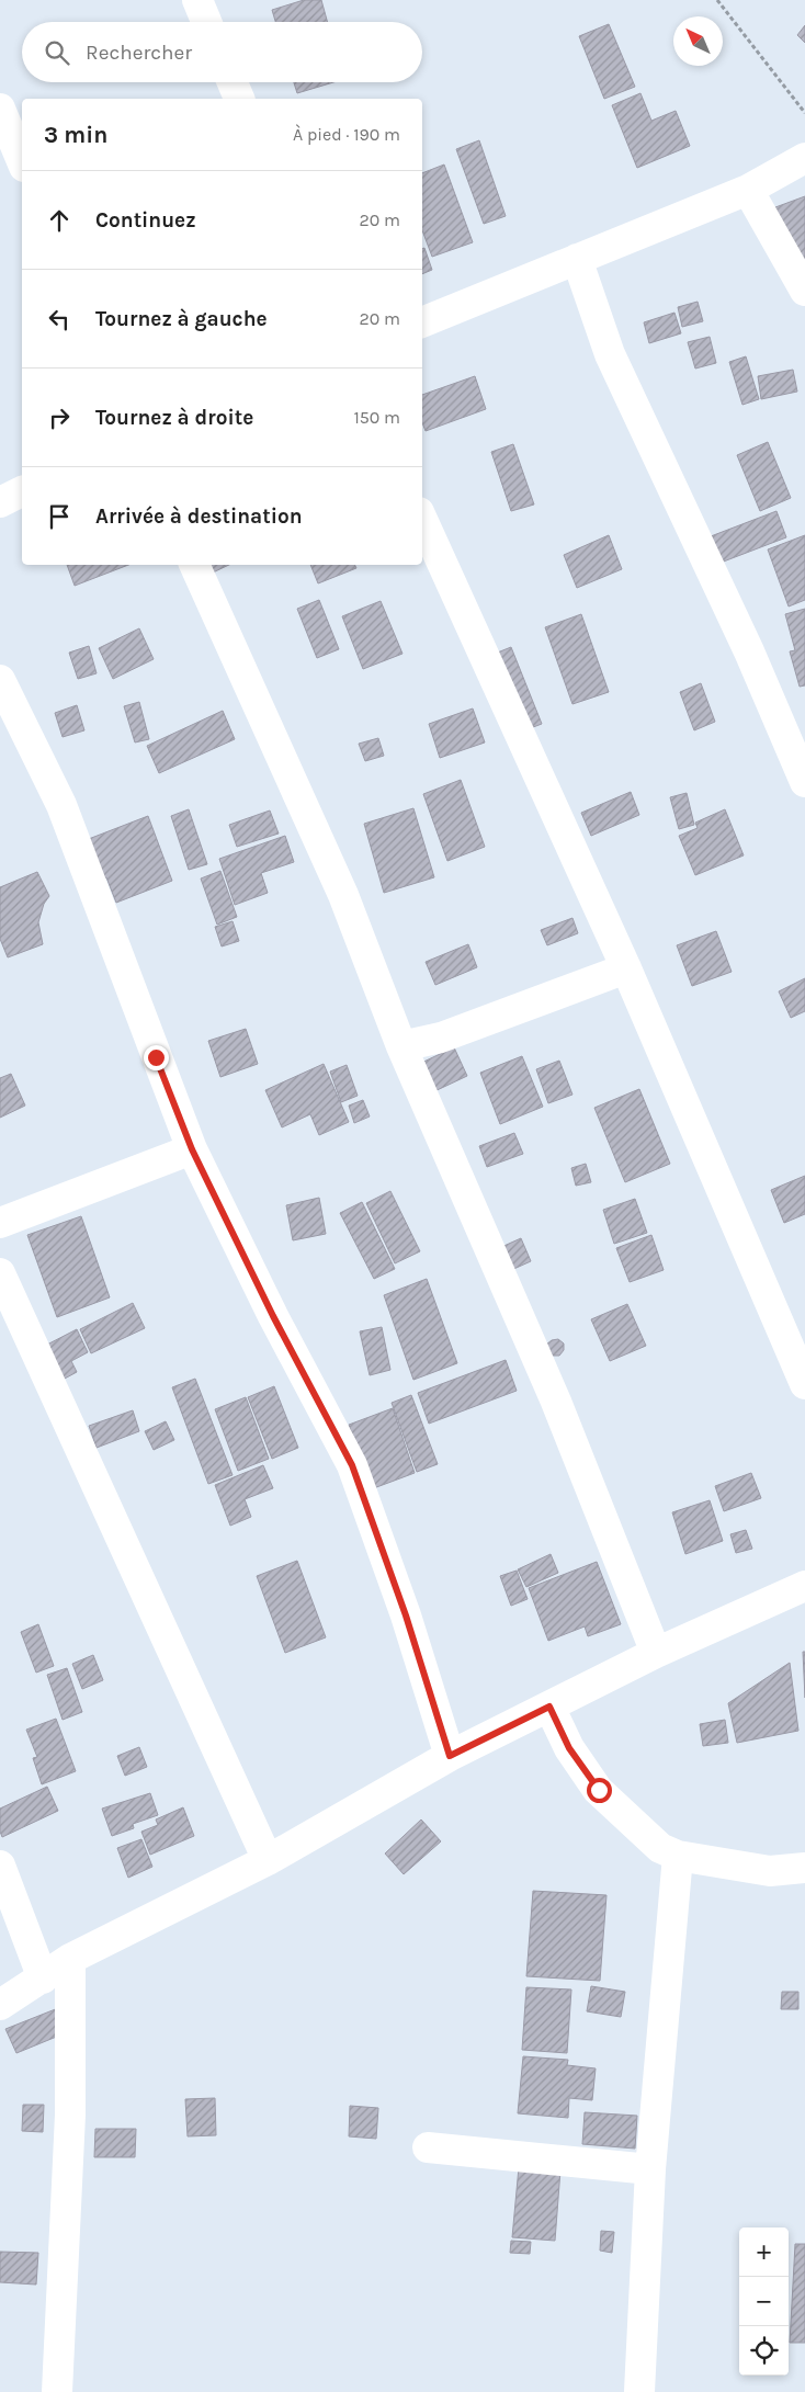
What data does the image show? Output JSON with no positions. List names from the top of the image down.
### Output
{
  "north": "top left",
  "page": {
    "search": "Rechercher",
    "heading": ["3 min", "À pied · 190 m"],
    "list": [
      ["Continuez", "20 m"],
      ["Tournez à gauche", "20 m"],
      ["Tournez à droite", "150 m"],
      "Arrivée à destination"
    ],
    "map_buttons": ["+", "−"]
  }
}
